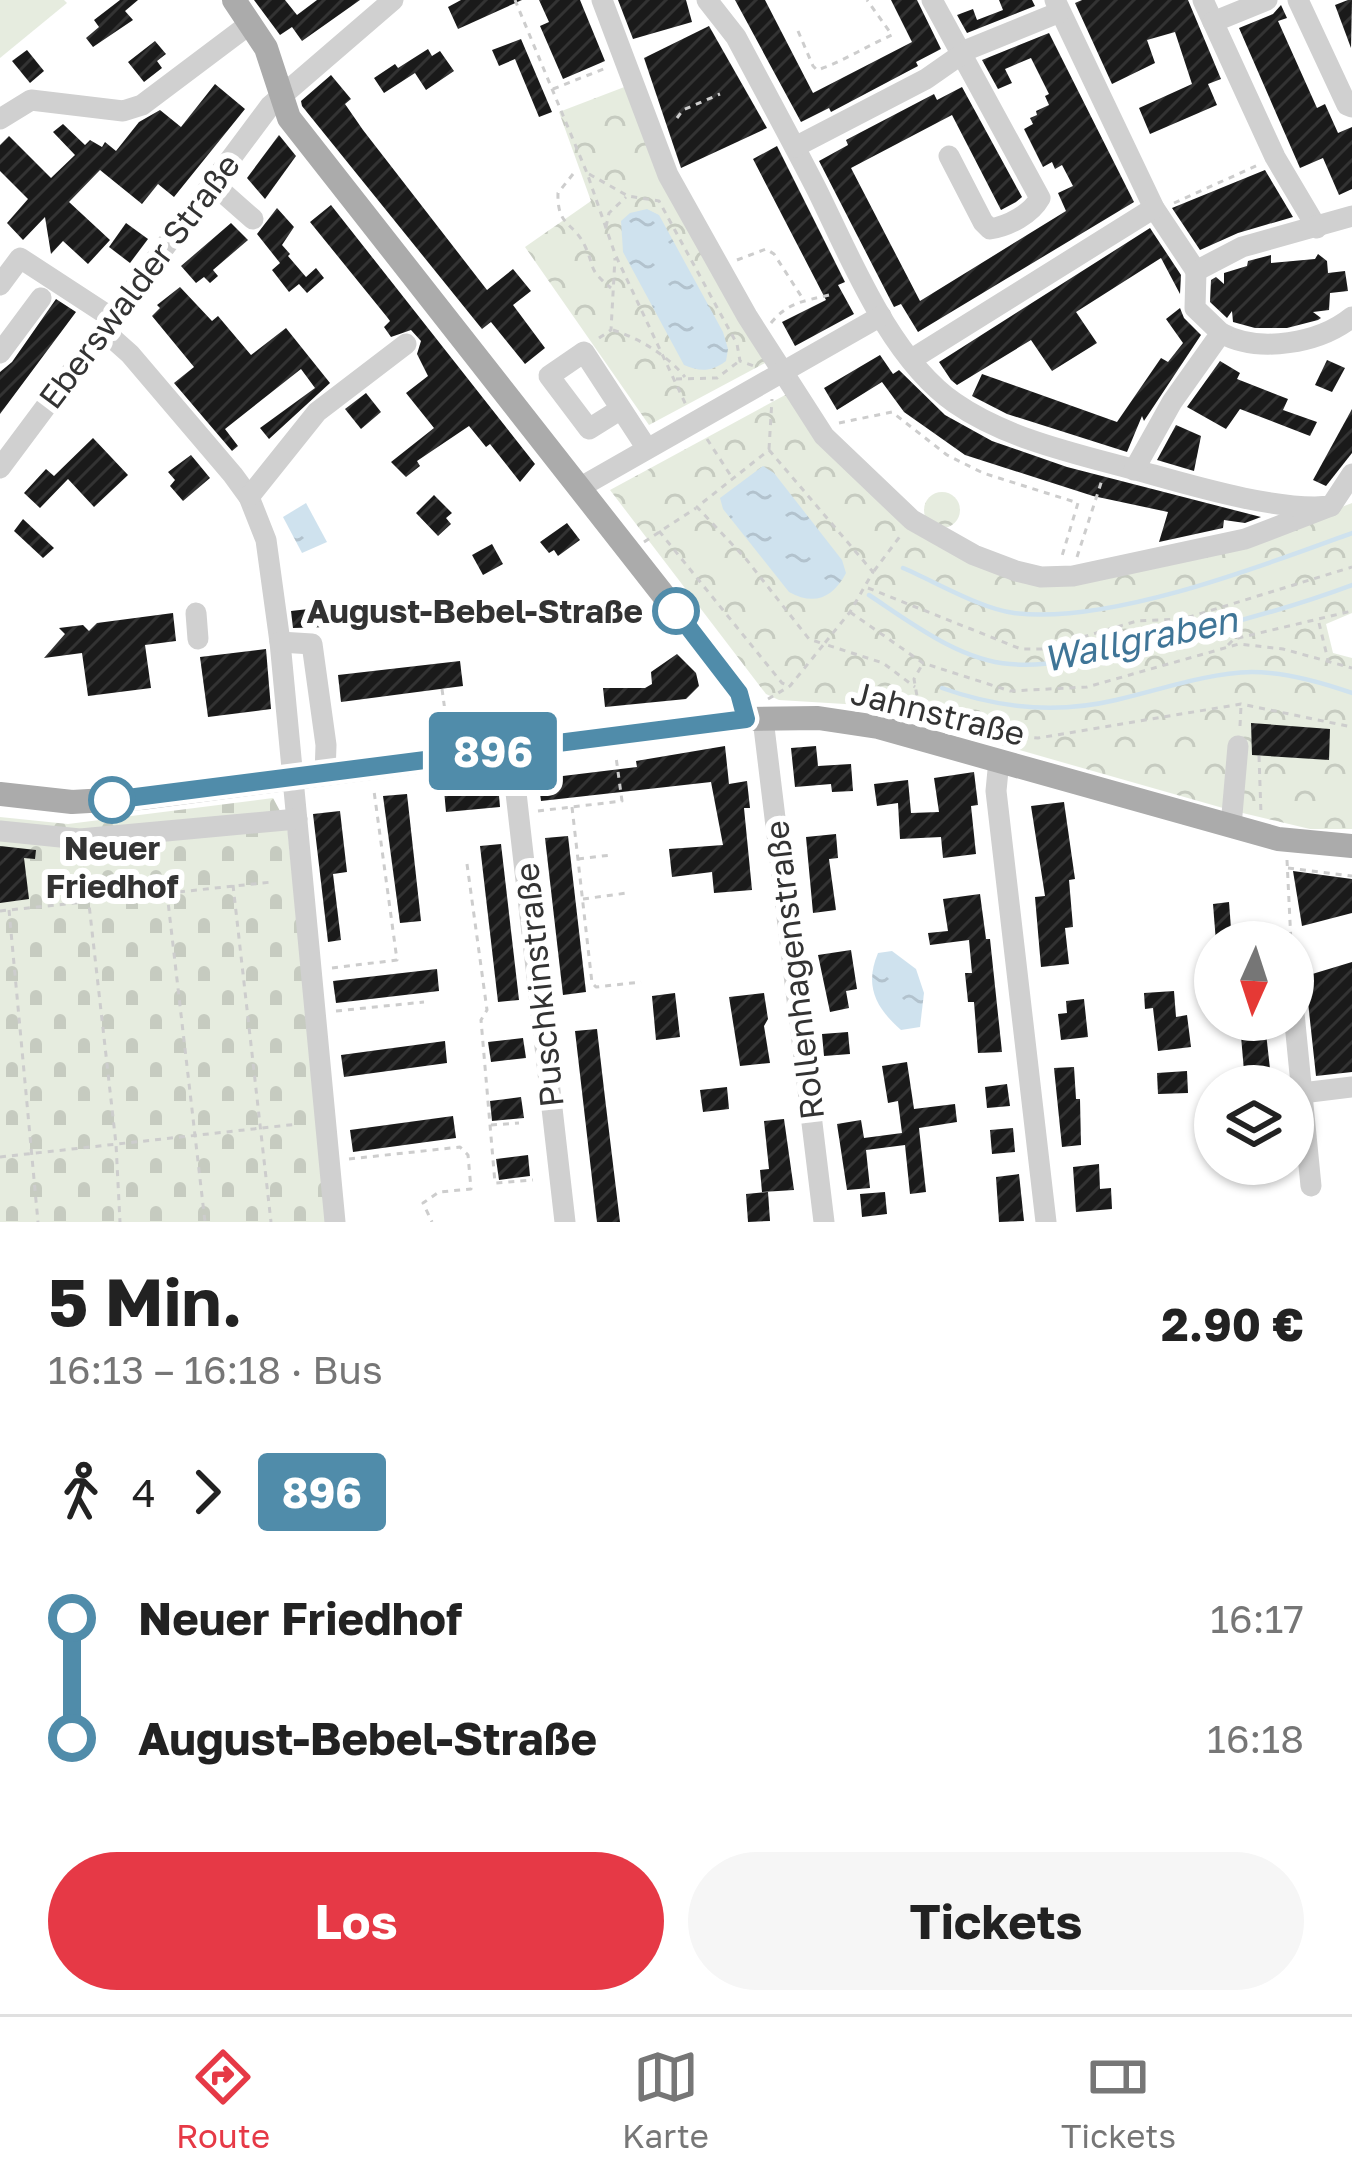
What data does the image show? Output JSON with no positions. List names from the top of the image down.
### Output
{
  "streets": {
    "main road": ["Jahnstraße"],
    "street": ["Eberswalder Straße", "Rollenhagenstraße", "Puschkinstraße"]
  },
  "crossings": [
    ["Jahnstraße", "Rollenhagenstraße"],
    ["Jahnstraße", "Puschkinstraße"]
  ],
  "water": ["Wallgraben"],
  "places": ["August-Bebel-Straße", "Neuer Friedhof"],
  "lines": ["bus line 896"],
  "north": "bottom",
  "page": {
    "on_map": "896",
    "heading": ["5 Min.", "16:13 – 16:18 · Bus", "2.90 €"],
    "legs": ["4", "896"],
    "list": [
      {
        "name": "Neuer Friedhof",
        "value": "16:17"
      },
      {
        "name": "August-Bebel-Straße",
        "value": "16:18"
      }
    ],
    "buttons": ["Los", "Tickets"],
    "tabs": ["Route", "Karte", "Tickets"]
  }
}
